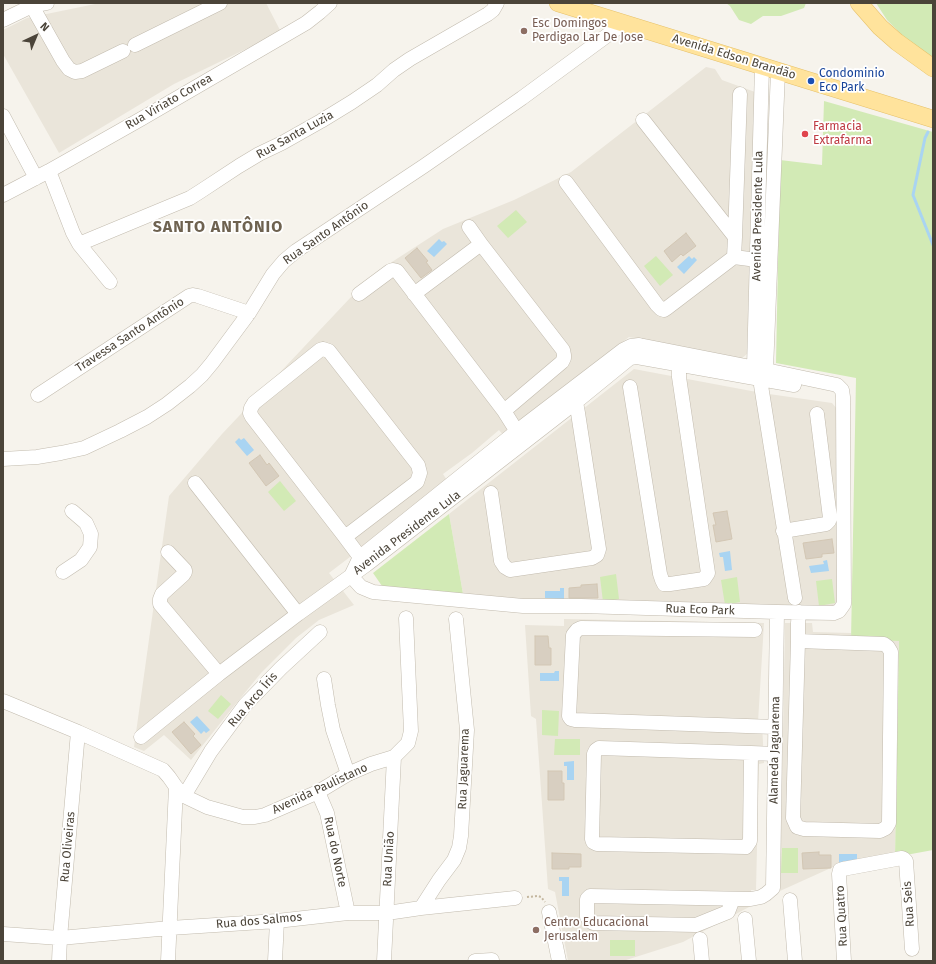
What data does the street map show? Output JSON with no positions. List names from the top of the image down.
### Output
{
  "streets": {
    "main road": ["Avenida Edson Brandão"],
    "street": [
      "Rua Viriato Correa",
      "Rua Santa Luzia",
      "Avenida Presidente Lula",
      "Rua Santo Antônio",
      "Travessa Santo Antônio",
      "Rua Eco Park",
      "Rua Arco Íris",
      "Alameda Jaguarema",
      "Rua Jaguarema",
      "Avenida Paulistano",
      "Rua Oliveiras",
      "Rua do Norte",
      "Rua União",
      "Rua Seis",
      "Rua Quatro",
      "Rua dos Salmos"
    ]
  },
  "crossings": [
    ["Avenida Edson Brandão", "Avenida Presidente Lula"],
    ["Avenida Edson Brandão", "Rua Santo Antônio"],
    ["Avenida Presidente Lula", "Rua Eco Park"],
    ["Rua Santo Antônio", "Travessa Santo Antônio"],
    ["Rua Eco Park", "Alameda Jaguarema"],
    ["Rua Arco Íris", "Avenida Paulistano"],
    ["Rua Arco Íris", "Rua dos Salmos"],
    ["Rua Jaguarema", "Rua dos Salmos"],
    ["Avenida Paulistano", "Rua Oliveiras"],
    ["Avenida Paulistano", "Rua do Norte"],
    ["Avenida Paulistano", "Rua União"],
    ["Rua Oliveiras", "Rua dos Salmos"],
    ["Rua do Norte", "Rua dos Salmos"],
    ["Rua União", "Rua dos Salmos"],
    ["Rua Seis", "Rua Quatro"]
  ],
  "districts": ["SANTO ANTÔNIO"],
  "places": [
    "Esc Domingos Perdigao Lar De Jose",
    "Condominio Eco Park",
    "Farmacia Extrafarma",
    "Centro Educacional Jerusalem"
  ],
  "north": "top right"
}
